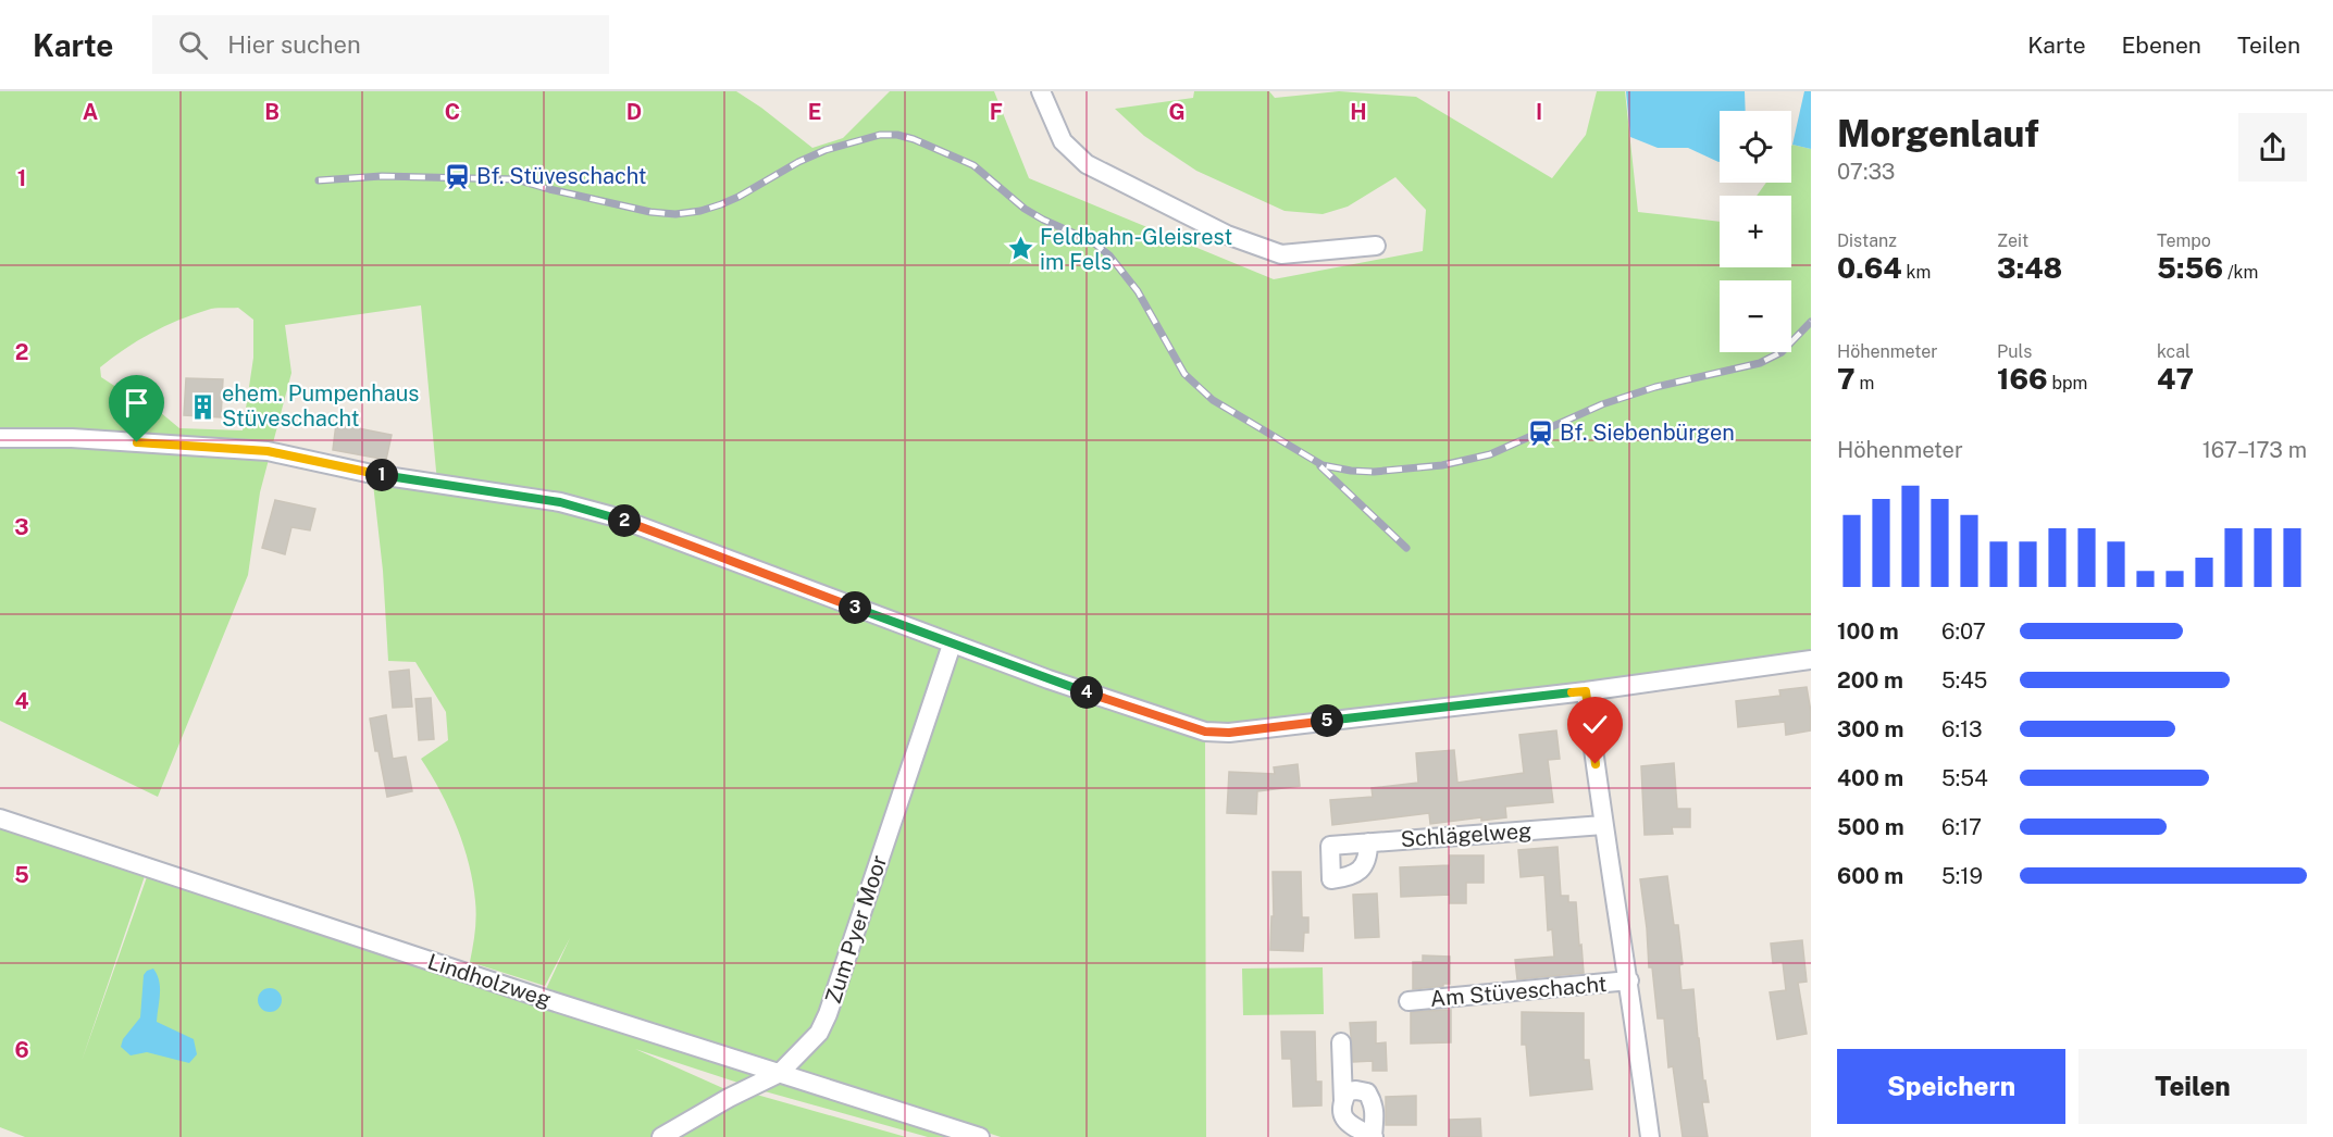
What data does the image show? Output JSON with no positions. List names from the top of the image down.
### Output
{
  "streets": {
    "street": [
      "Schlägelweg",
      "Zum Pyer Moor",
      "Lindholzweg",
      "Am Stüveschacht"
    ]
  },
  "crossings": [
    ["Schlägelweg", "Am Stüveschacht"],
    ["Zum Pyer Moor", "Lindholzweg"]
  ],
  "places": {
    "station": ["Bf. Stüveschacht", "Bf. Siebenbürgen"],
    "place": ["Feldbahn-Gleisrest im Fels"],
    "building": ["ehem. Pumpenhaus Stüveschacht"]
  },
  "page": {
    "header": "Karte",
    "search": "Hier suchen",
    "nav": ["Karte", "Ebenen", "Teilen"],
    "heading": ["Morgenlauf", "07:33"],
    "map_buttons": ["+", "−"],
    "stats": [
      ["Distanz", "0.64 km"],
      ["Zeit", "3:48"],
      ["Tempo", "5:56 /km"],
      ["Höhenmeter", "7 m"],
      ["Puls", "166 bpm"],
      ["kcal", "47"]
    ],
    "chart": ["Höhenmeter", "167–173 m"],
    "pins": [
      "1",
      "2",
      "3",
      "4",
      "5"
    ],
    "list": [
      {
        "name": "100 m",
        "note": "6:07"
      },
      {
        "name": "200 m",
        "note": "5:45"
      },
      {
        "name": "300 m",
        "note": "6:13"
      },
      {
        "name": "400 m",
        "note": "5:54"
      },
      {
        "name": "500 m",
        "note": "6:17"
      },
      {
        "name": "600 m",
        "note": "5:19"
      }
    ],
    "buttons": ["Speichern", "Teilen"]
  },
  "grid": {
    "columns": [
      "A",
      "B",
      "C",
      "D",
      "E",
      "F",
      "G",
      "H",
      "I"
    ],
    "rows": [
      "1",
      "2",
      "3",
      "4",
      "5",
      "6"
    ]
  }
}
